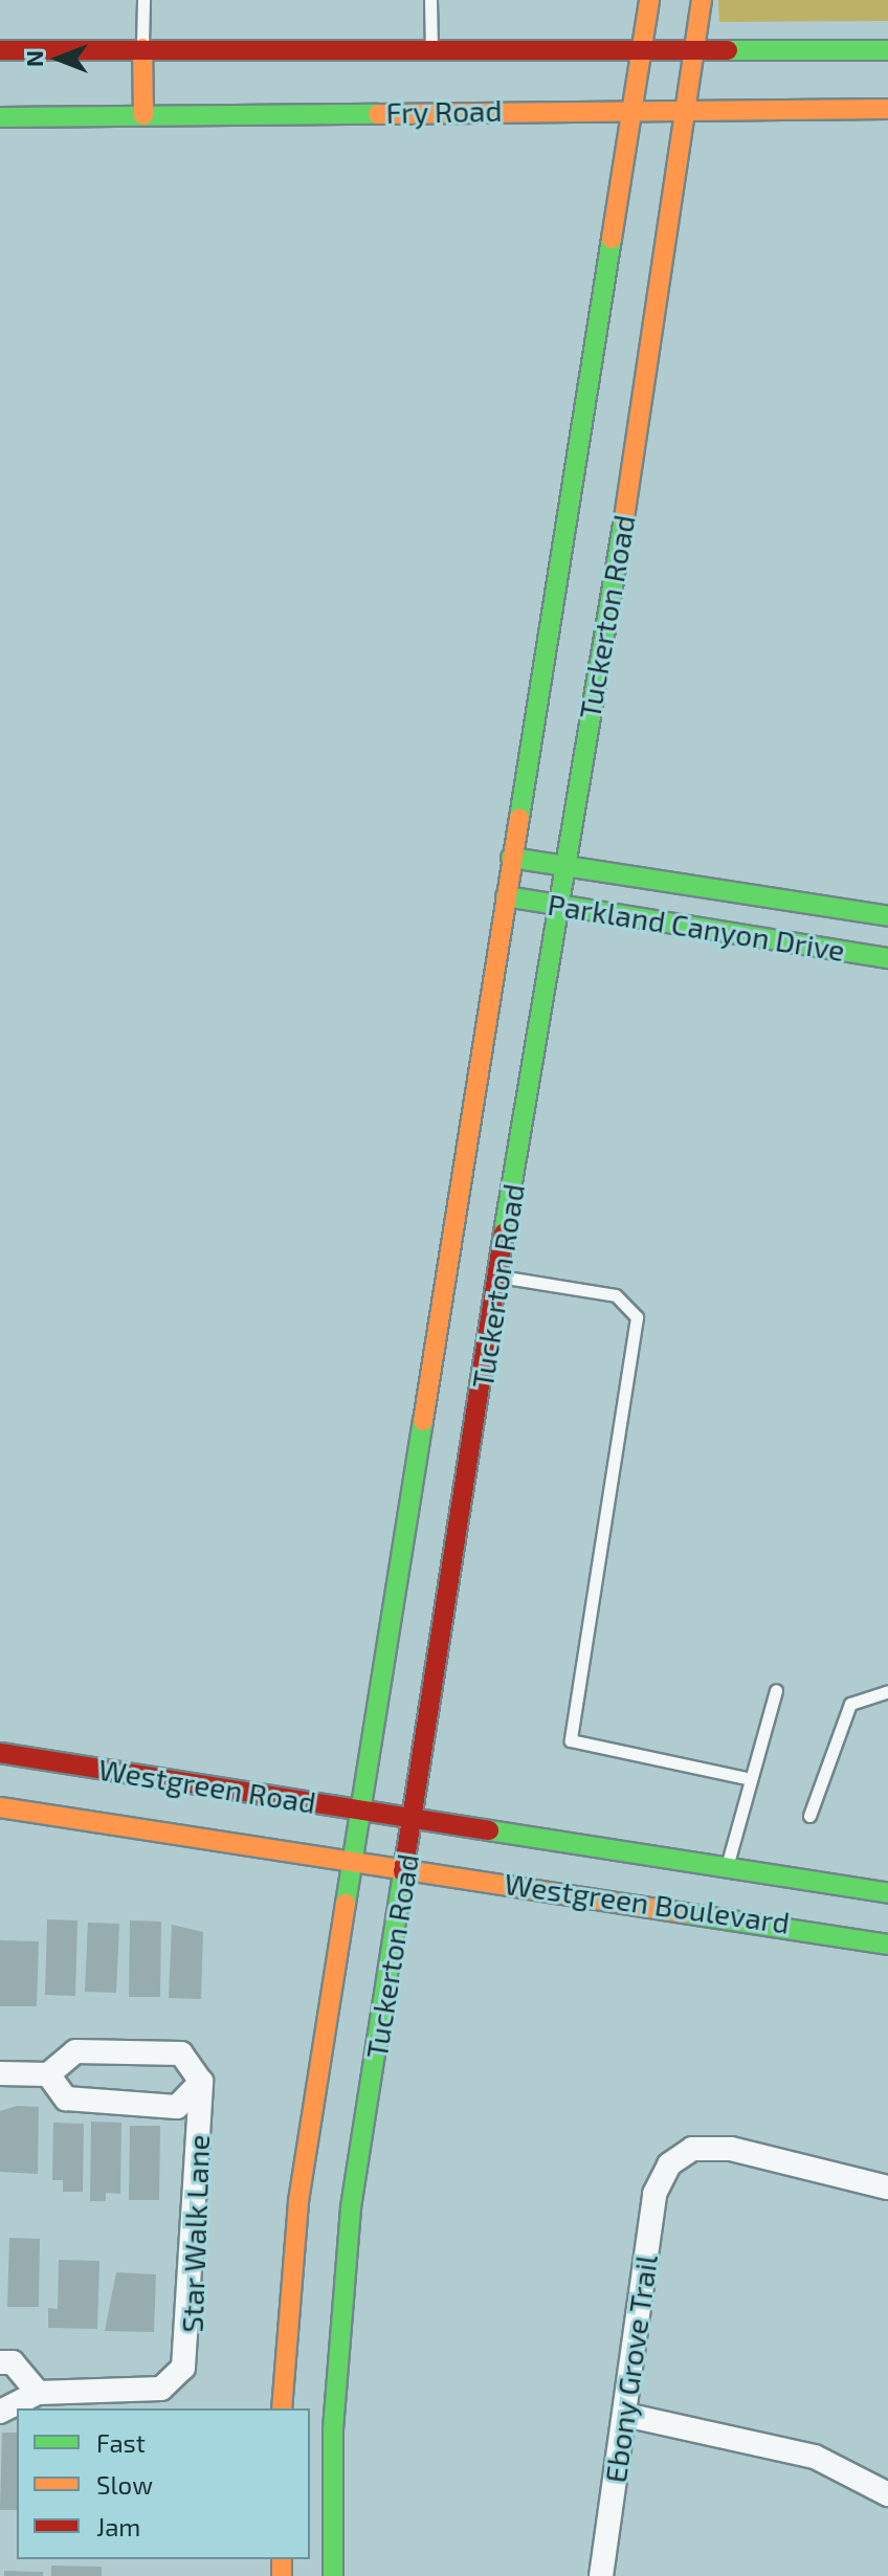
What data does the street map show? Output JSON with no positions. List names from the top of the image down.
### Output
{
  "streets": {
    "main road": [
      "Fry Road",
      "Tuckerton Road",
      "Parkland Canyon Drive",
      "Westgreen Road",
      "Westgreen Boulevard"
    ],
    "street": ["Star Walk Lane", "Ebony Grove Trail"]
  },
  "crossings": [
    ["Fry Road", "Tuckerton Road"],
    ["Tuckerton Road", "Parkland Canyon Drive"],
    ["Tuckerton Road", "Westgreen Road"],
    ["Tuckerton Road", "Westgreen Boulevard"],
    ["Westgreen Road", "Westgreen Boulevard"]
  ],
  "legend": ["Fast", "Slow", "Jam"],
  "north": "left"
}
